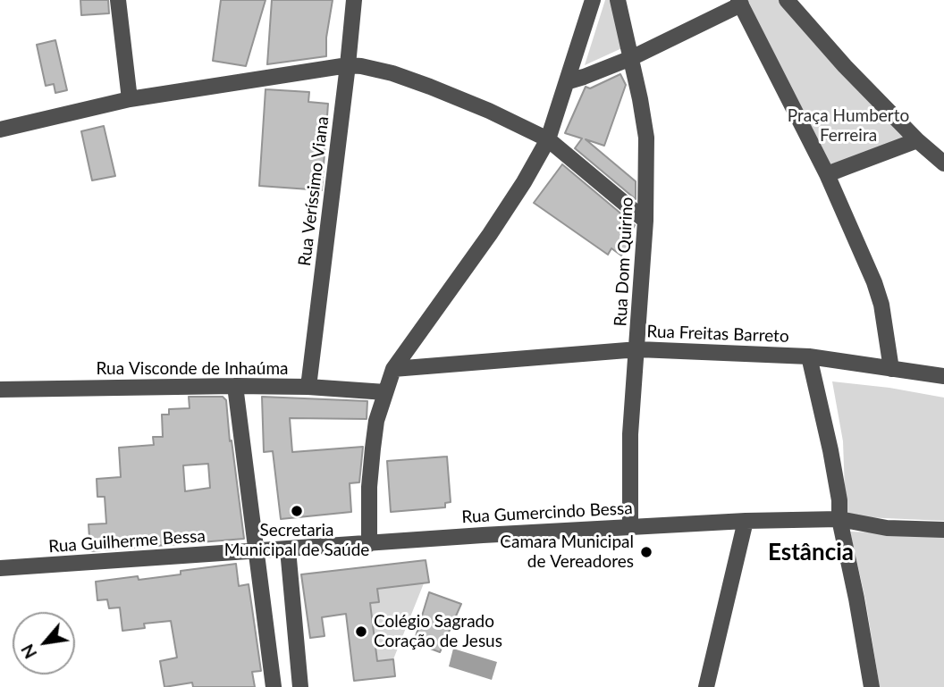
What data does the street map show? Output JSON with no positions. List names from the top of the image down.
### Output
{
  "streets": {
    "street": [
      "Rua Veríssimo Viana",
      "Rua Dom Quirino",
      "Rua Freitas Barreto",
      "Rua Visconde de Inhaúma",
      "Rua Gumercindo Bessa",
      "Rua Guilherme Bessa"
    ]
  },
  "crossings": [
    ["Rua Veríssimo Viana", "Rua Visconde de Inhaúma"],
    ["Rua Dom Quirino", "Rua Freitas Barreto"],
    ["Rua Dom Quirino", "Rua Gumercindo Bessa"],
    ["Rua Gumercindo Bessa", "Rua Guilherme Bessa"]
  ],
  "districts": ["Estância"],
  "parks": ["Praça Humberto Ferreira"],
  "places": ["Secretaria Municipal de Saúde", "Camara Municipal de Vereadores", "Colégio Sagrado Coração de Jesus"],
  "north": "bottom left"
}
